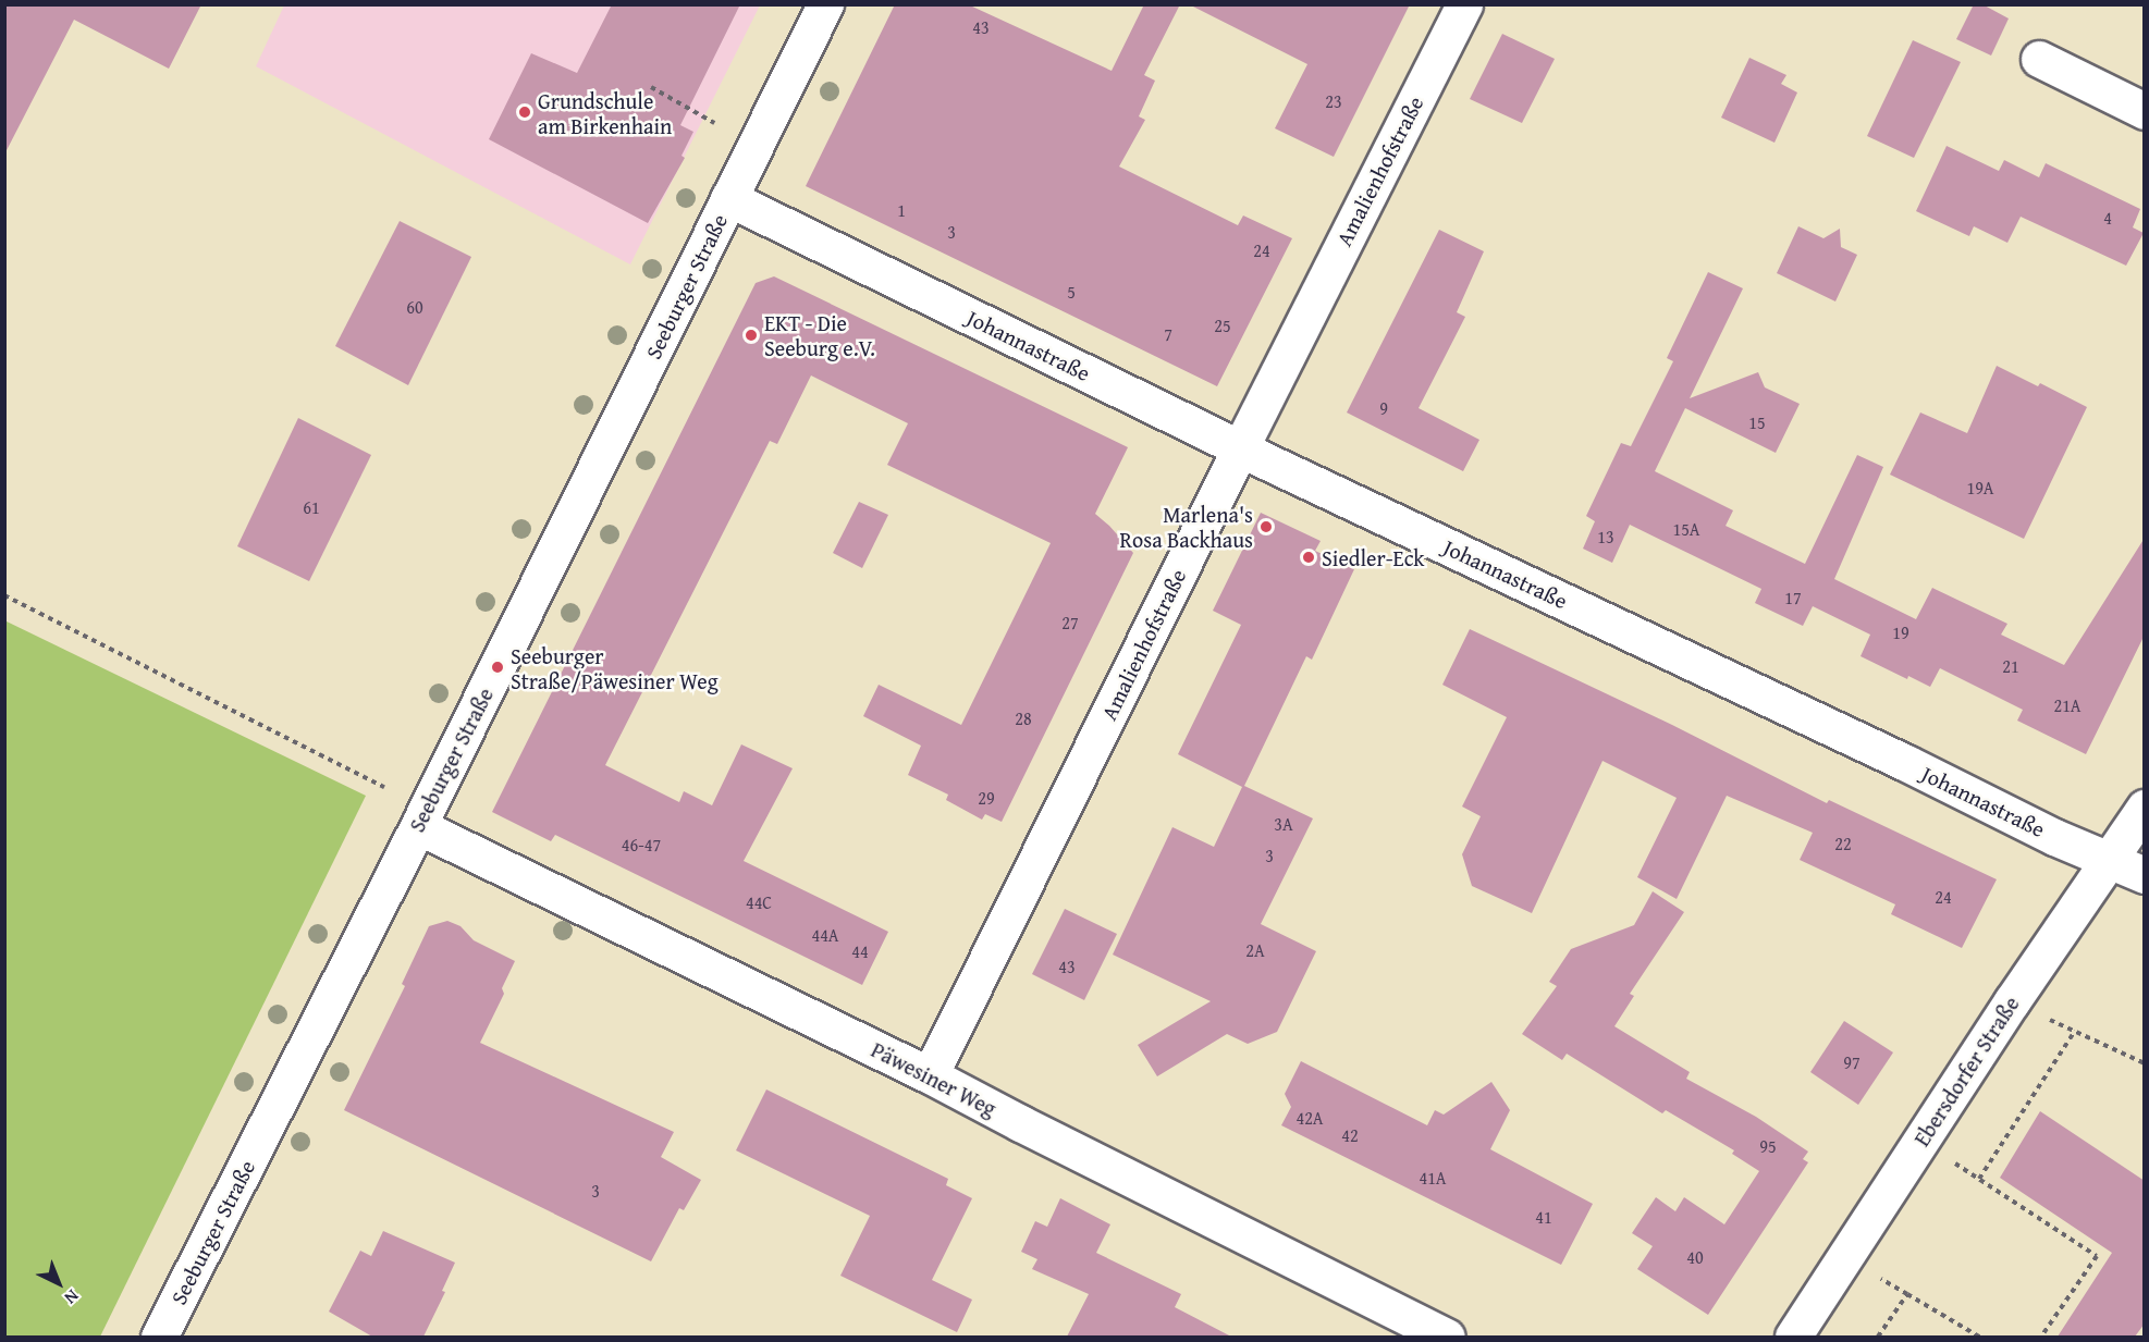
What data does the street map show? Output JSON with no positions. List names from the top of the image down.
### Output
{
  "streets": {
    "street": [
      "Amalienhofstraße",
      "Seeburger Straße",
      "Johannastraße",
      "Ebersdorfer Straße",
      "Päwesiner Weg"
    ]
  },
  "crossings": [
    ["Amalienhofstraße", "Johannastraße"],
    ["Amalienhofstraße", "Päwesiner Weg"],
    ["Seeburger Straße", "Johannastraße"],
    ["Seeburger Straße", "Päwesiner Weg"],
    ["Johannastraße", "Ebersdorfer Straße"]
  ],
  "places": [
    "Grundschule am Birkenhain",
    "EKT - Die Seeburg e.V.",
    "Marlena's Rosa Backhaus",
    "Siedler-Eck",
    "Seeburger Straße/Päwesiner Weg"
  ],
  "house_numbers": [
    "43",
    "23",
    "1",
    "4",
    "3",
    "24",
    "5",
    "60",
    "25",
    "7",
    "9",
    "15",
    "19A",
    "61",
    "15A",
    "13",
    "17",
    "27",
    "19",
    "21",
    "21A",
    "28",
    "29",
    "3A",
    "22",
    "46-47",
    "3",
    "24",
    "44C",
    "44A",
    "2A",
    "44",
    "43",
    "97",
    "42A",
    "42",
    "95",
    "41A",
    "3",
    "41",
    "40"
  ],
  "north": "bottom right"
}
